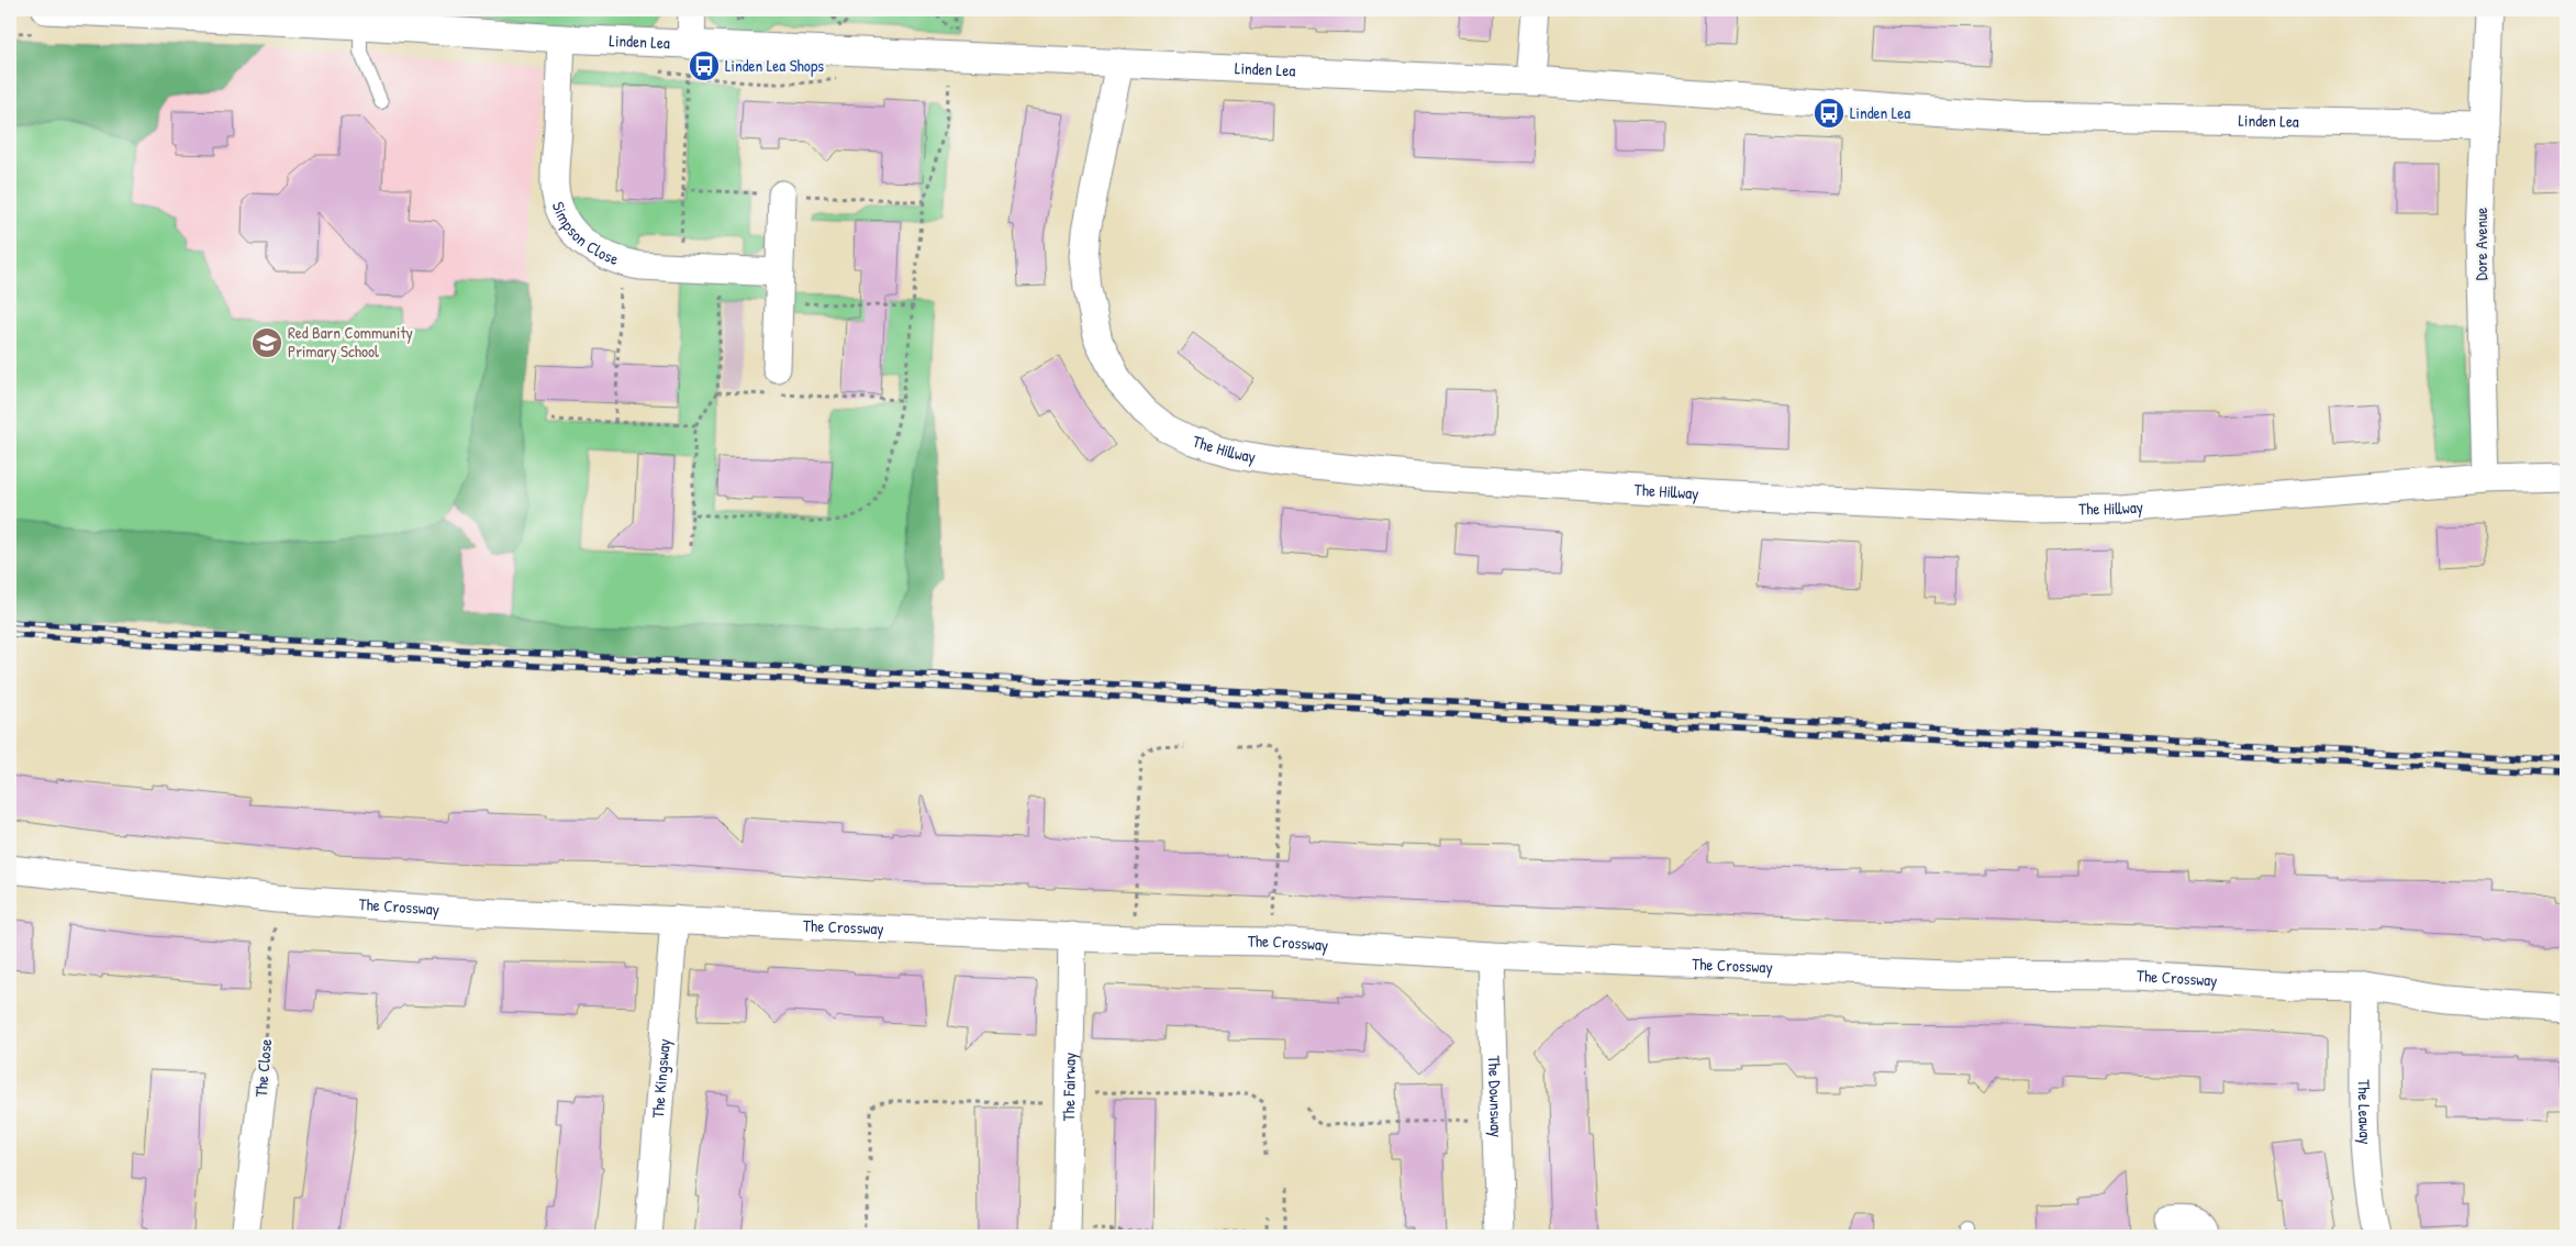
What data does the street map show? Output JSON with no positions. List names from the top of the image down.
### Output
{
  "streets": {
    "street": [
      "Linden Lea",
      "Simpson Close",
      "Dore Avenue",
      "The Hillway",
      "The Crossway",
      "The Close",
      "The Kingsway",
      "The Fairway",
      "The Downsway",
      "The Leaway"
    ]
  },
  "crossings": [
    ["Linden Lea", "Simpson Close"],
    ["Linden Lea", "Dore Avenue"],
    ["Linden Lea", "The Hillway"],
    ["Dore Avenue", "The Hillway"],
    ["The Crossway", "The Close"],
    ["The Crossway", "The Kingsway"],
    ["The Crossway", "The Fairway"],
    ["The Crossway", "The Downsway"],
    ["The Crossway", "The Leaway"]
  ],
  "places": {
    "bus stop": ["Linden Lea Shops", "Linden Lea"],
    "school or university": ["Red Barn Community Primary School"]
  }
}
